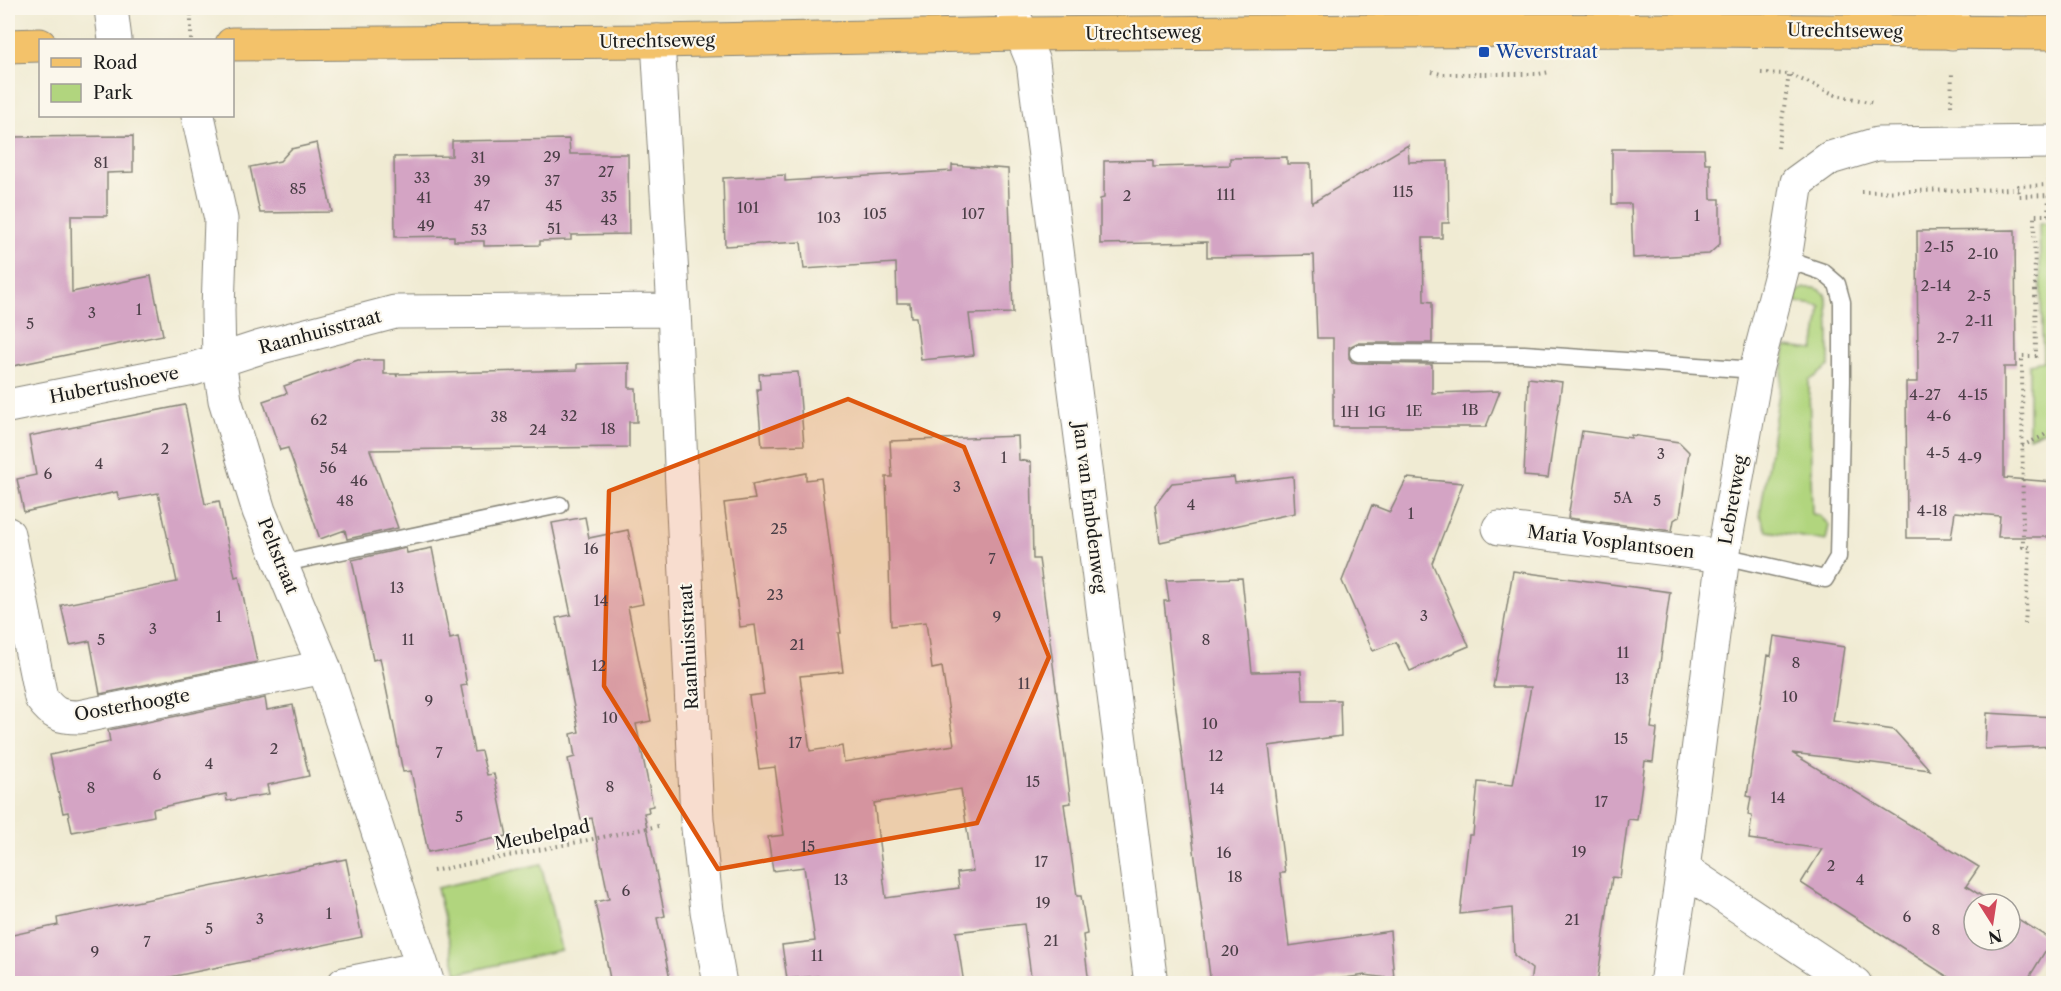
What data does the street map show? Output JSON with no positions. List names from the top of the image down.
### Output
{
  "streets": {
    "main road": ["Utrechtseweg"],
    "street": [
      "Raanhuisstraat",
      "Hubertushoeve",
      "Lebretweg",
      "Jan van Embdenweg",
      "Maria Vosplantsoen",
      "Peltstraat",
      "Oosterhoogte"
    ],
    "path": ["Meubelpad"]
  },
  "crossings": [
    ["Utrechtseweg", "Raanhuisstraat"],
    ["Utrechtseweg", "Jan van Embdenweg"],
    ["Raanhuisstraat", "Hubertushoeve"],
    ["Raanhuisstraat", "Peltstraat"],
    ["Raanhuisstraat", "Meubelpad"],
    ["Hubertushoeve", "Peltstraat"],
    ["Lebretweg", "Maria Vosplantsoen"],
    ["Peltstraat", "Oosterhoogte"],
    ["Peltstraat", "Meubelpad"]
  ],
  "places": {
    "transit": ["Weverstraat"]
  },
  "house_numbers": [
    "29",
    "31",
    "81",
    "27",
    "33",
    "39",
    "37",
    "85",
    "115",
    "111",
    "2",
    "35",
    "41",
    "47",
    "45",
    "101",
    "105",
    "107",
    "1",
    "103",
    "43",
    "49",
    "51",
    "53",
    "2-15",
    "2-10",
    "2-14",
    "2-5",
    "1",
    "3",
    "2-11",
    "5",
    "2-7",
    "4-27",
    "4-15",
    "1B",
    "1E",
    "1H",
    "1G",
    "32",
    "4-6",
    "38",
    "62",
    "18",
    "24",
    "2",
    "54",
    "4-5",
    "3",
    "1",
    "4-9",
    "4",
    "56",
    "6",
    "46",
    "3",
    "5A",
    "48",
    "5",
    "4",
    "4-18",
    "1",
    "25",
    "16",
    "7",
    "13",
    "23",
    "14",
    "3",
    "1",
    "9",
    "3",
    "5",
    "11",
    "8",
    "21",
    "11",
    "8",
    "12",
    "13",
    "11",
    "10",
    "9",
    "10",
    "10",
    "15",
    "17",
    "2",
    "7",
    "12",
    "4",
    "6",
    "15",
    "8",
    "8",
    "14",
    "14",
    "17",
    "5",
    "15",
    "19",
    "16",
    "17",
    "2",
    "18",
    "13",
    "4",
    "6",
    "19",
    "1",
    "6",
    "3",
    "21",
    "5",
    "8",
    "21",
    "7",
    "20",
    "9",
    "11"
  ],
  "legend": ["Road", "Park"],
  "north": "bottom"
}
